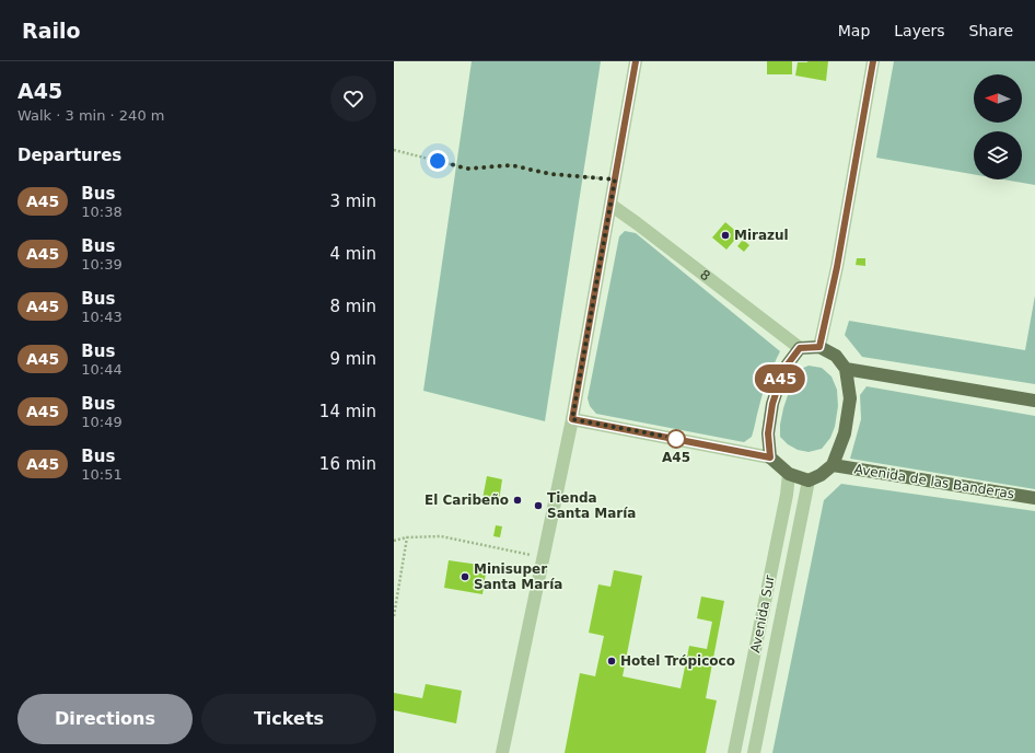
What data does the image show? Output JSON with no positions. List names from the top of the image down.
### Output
{
  "streets": {
    "main road": ["Avenida de las Banderas"],
    "street": ["8", "Avenida Sur"]
  },
  "crossings": [
    ["8", "Avenida de las Banderas"],
    ["8", "Avenida Sur"],
    ["Avenida de las Banderas", "Avenida Sur"]
  ],
  "places": [
    "Mirazul",
    "A45",
    "El Caribeño",
    "Tienda Santa María",
    "Minisuper Santa María",
    "Hotel Trópicoco"
  ],
  "lines": ["bus line A45"],
  "north": "left",
  "page": {
    "header": "Railo",
    "nav": ["Map", "Layers", "Share"],
    "heading": [
      ["A45", "Walk · 3 min · 240 m"],
      "Departures"
    ],
    "on_map": "A45",
    "list": [
      {
        "mark": "A45",
        "name": "Bus",
        "note": "10:38",
        "value": "3 min"
      },
      {
        "mark": "A45",
        "name": "Bus",
        "note": "10:39",
        "value": "4 min"
      },
      {
        "mark": "A45",
        "name": "Bus",
        "note": "10:43",
        "value": "8 min"
      },
      {
        "mark": "A45",
        "name": "Bus",
        "note": "10:44",
        "value": "9 min"
      },
      {
        "mark": "A45",
        "name": "Bus",
        "note": "10:49",
        "value": "14 min"
      },
      {
        "mark": "A45",
        "name": "Bus",
        "note": "10:51",
        "value": "16 min"
      }
    ],
    "buttons": ["Directions", "Tickets"]
  }
}
